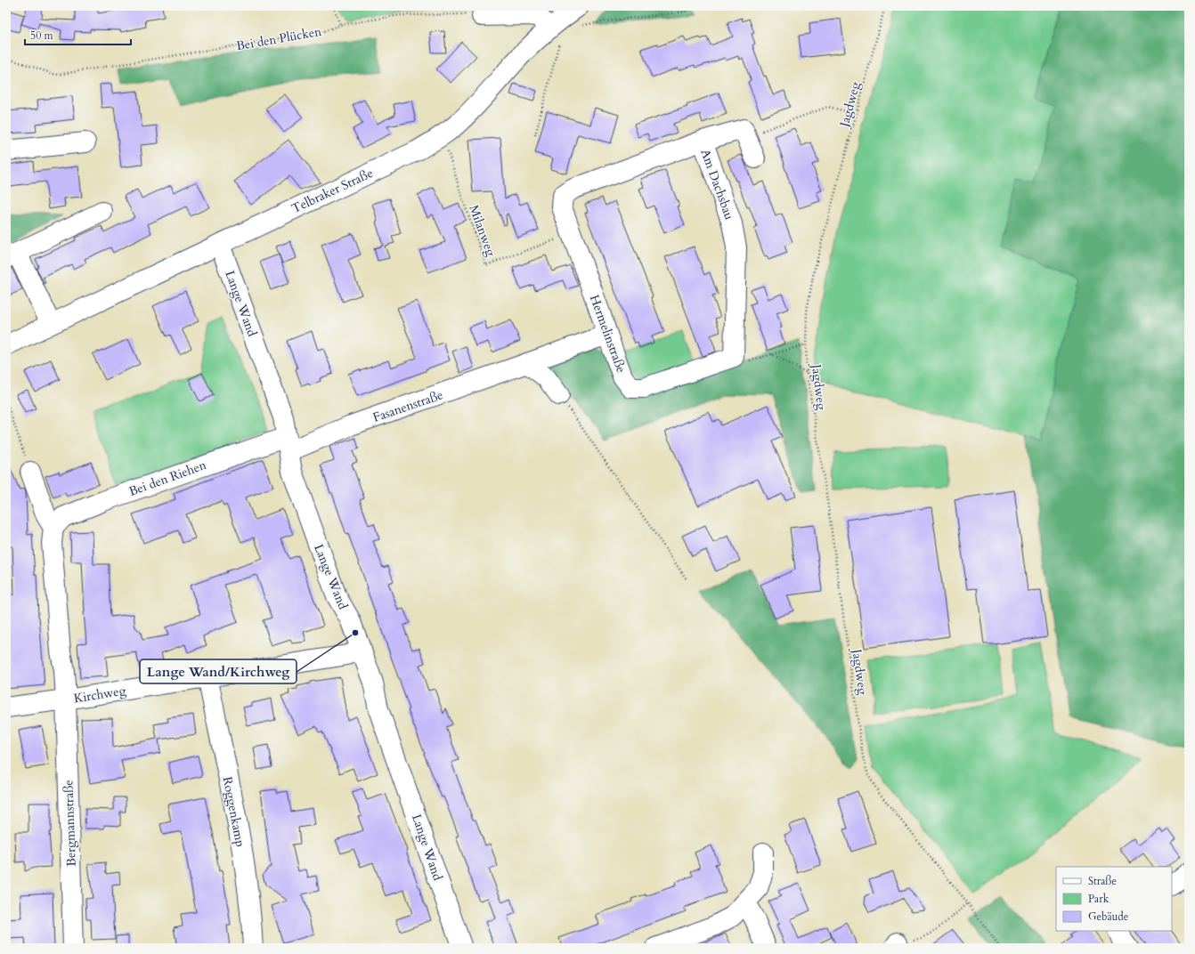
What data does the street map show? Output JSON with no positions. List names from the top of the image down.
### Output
{
  "streets": {
    "street": [
      "Am Dachsbau",
      "Telbraker Straße",
      "Lange Wand",
      "Hermelinstraße",
      "Fasanenstraße",
      "Bei den Riehen",
      "Kirchweg",
      "Roggenkamp",
      "Bergmannstraße"
    ],
    "path": ["Bei den Plücken", "Jagdweg", "Milanweg"]
  },
  "crossings": [
    ["Am Dachsbau", "Hermelinstraße"],
    ["Telbraker Straße", "Milanweg"],
    ["Telbraker Straße", "Lange Wand"],
    ["Milanweg", "Hermelinstraße"],
    ["Lange Wand", "Fasanenstraße"],
    ["Lange Wand", "Bei den Riehen"],
    ["Lange Wand", "Kirchweg"],
    ["Hermelinstraße", "Fasanenstraße"],
    ["Fasanenstraße", "Bei den Riehen"],
    ["Kirchweg", "Roggenkamp"],
    ["Kirchweg", "Bergmannstraße"]
  ],
  "places": ["Lange Wand/Kirchweg"],
  "legend": ["Straße", "Park", "Gebäude"],
  "scale_bar": "50 m"
}
